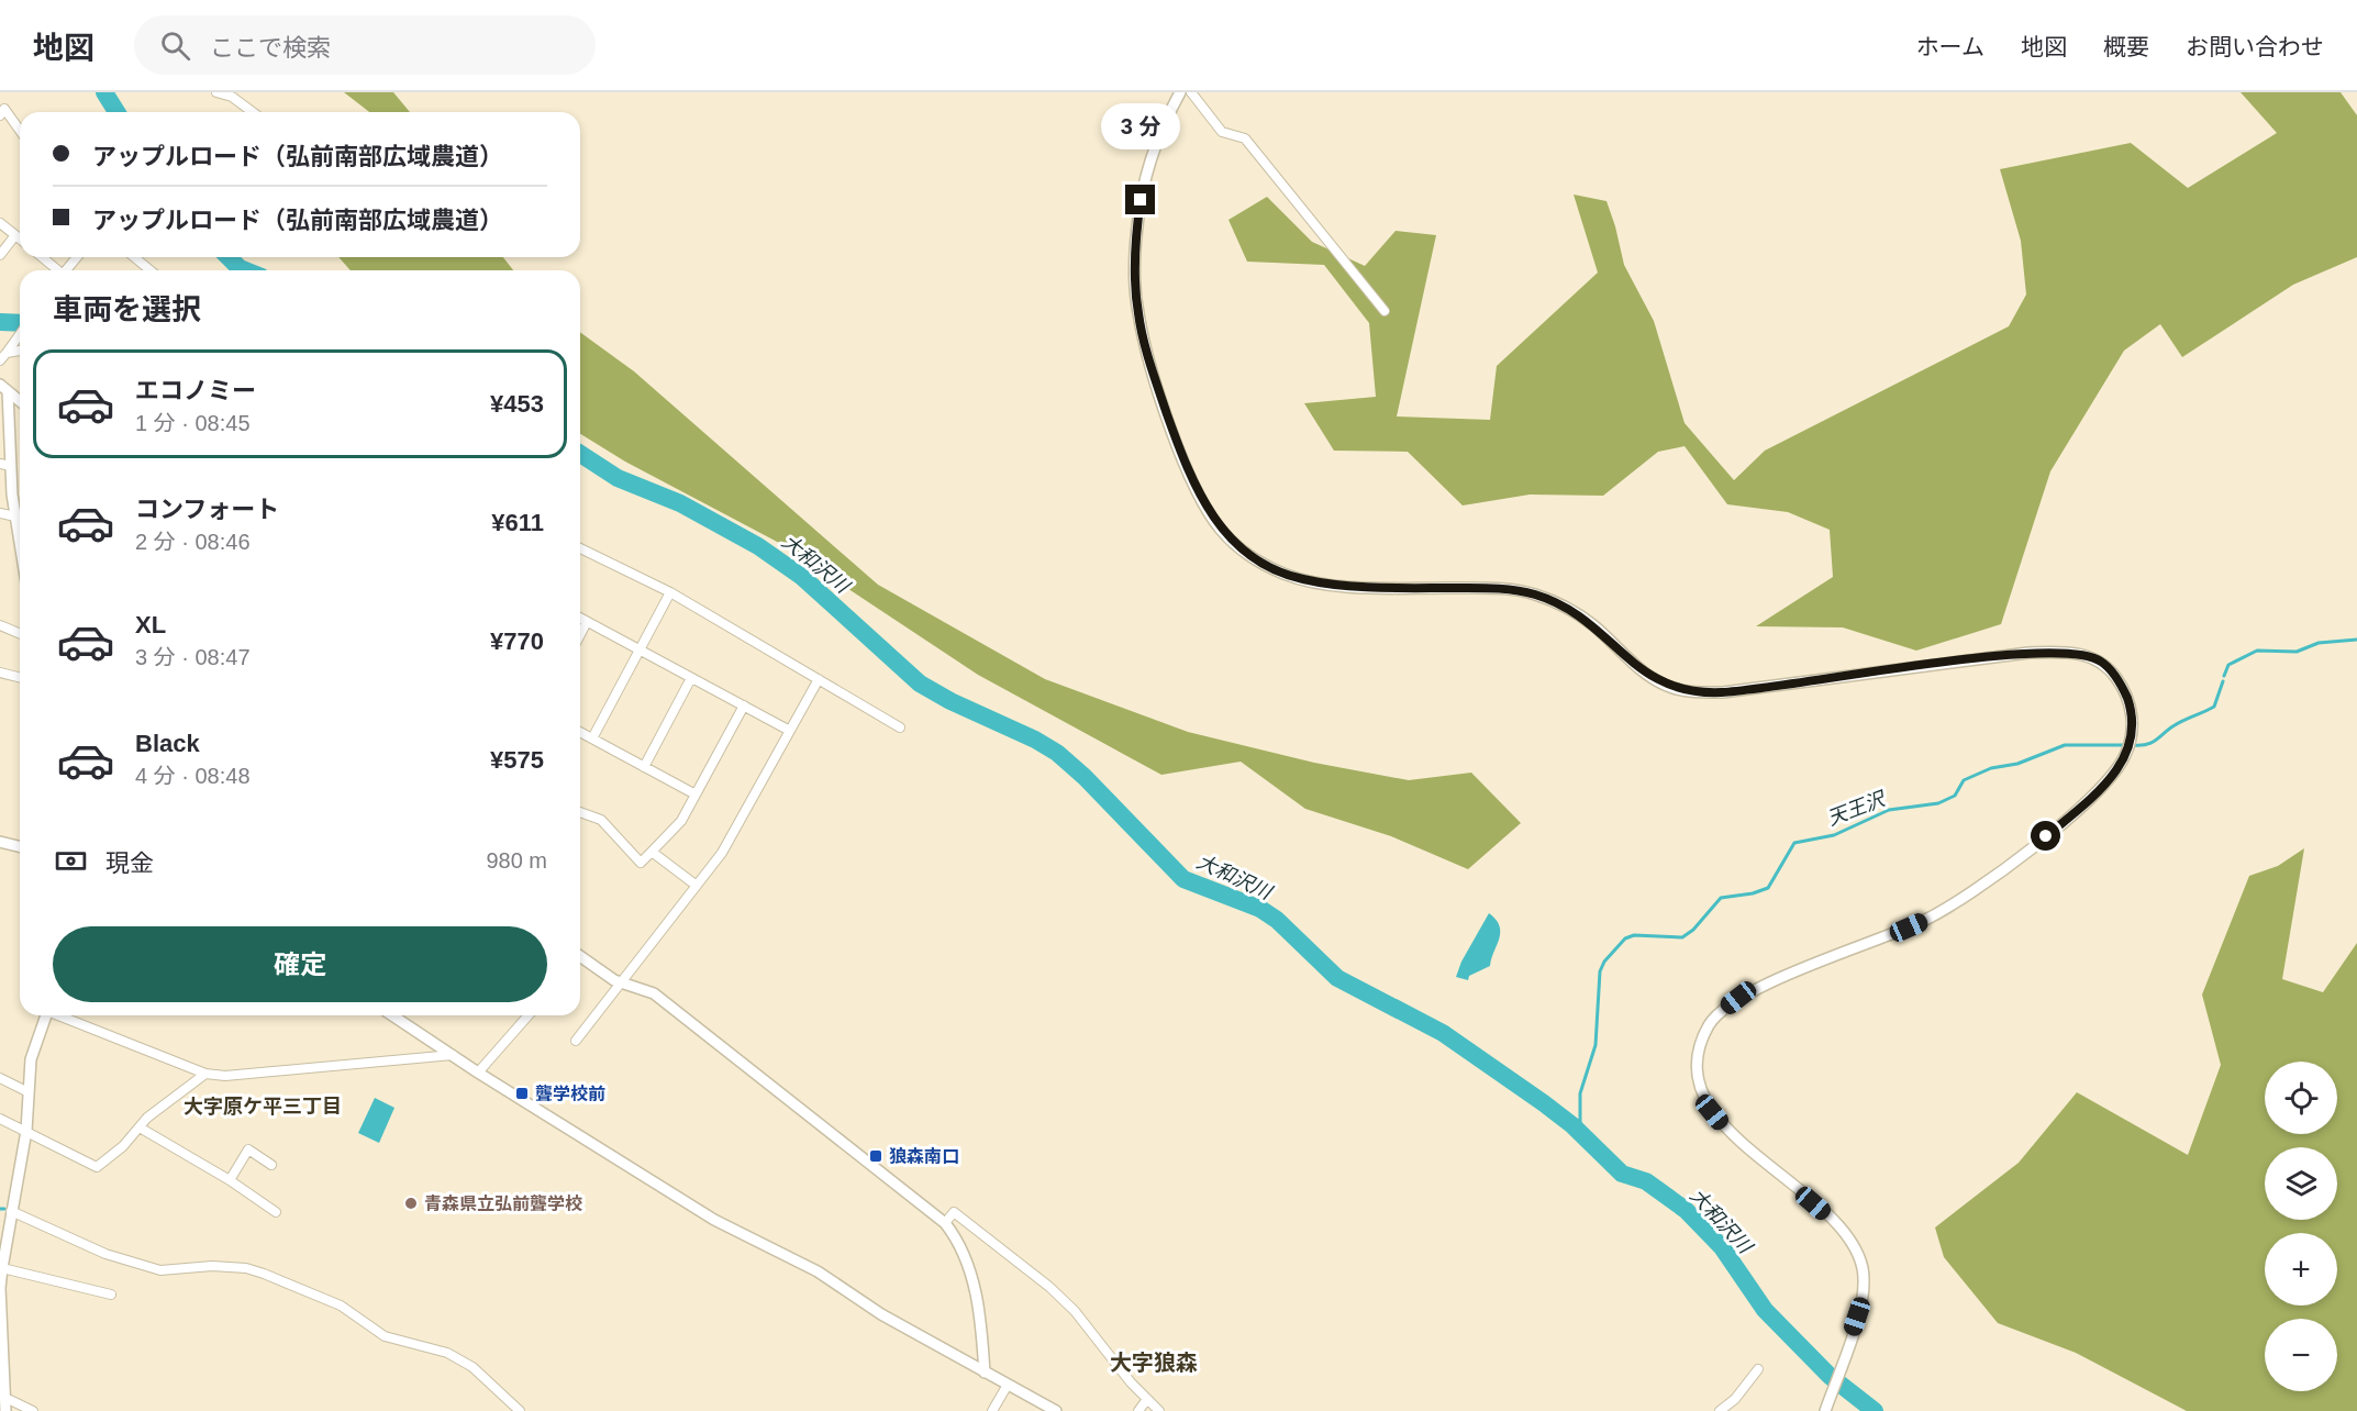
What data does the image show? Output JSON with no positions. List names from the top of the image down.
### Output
{
  "districts": ["大字原ケ平三丁目", "大字狼森"],
  "water": ["大和沢川", "天王沢"],
  "places": {
    "transit": ["聾学校前", "狼森南口"],
    "other": ["青森県立弘前聾学校"]
  },
  "page": {
    "header": "地図",
    "search": "ここで検索",
    "nav": [
      "ホーム",
      "地図",
      "概要",
      "お問い合わせ"
    ],
    "bubble": "3 分",
    "banner": ["アップルロード（弘前南部広域農道）", "アップルロード（弘前南部広域農道）"],
    "heading": "車両を選択",
    "list": [
      {
        "name": "エコノミー",
        "note": "1 分 · 08:45",
        "value": "¥453"
      },
      {
        "name": "コンフォート",
        "note": "2 分 · 08:46",
        "value": "¥611"
      },
      {
        "name": "XL",
        "note": "3 分 · 08:47",
        "value": "¥770"
      },
      {
        "name": "Black",
        "note": "4 分 · 08:48",
        "value": "¥575"
      }
    ],
    "pay": ["現金", "980 m"],
    "buttons": "確定",
    "map_buttons": ["+", "−"]
  }
}
